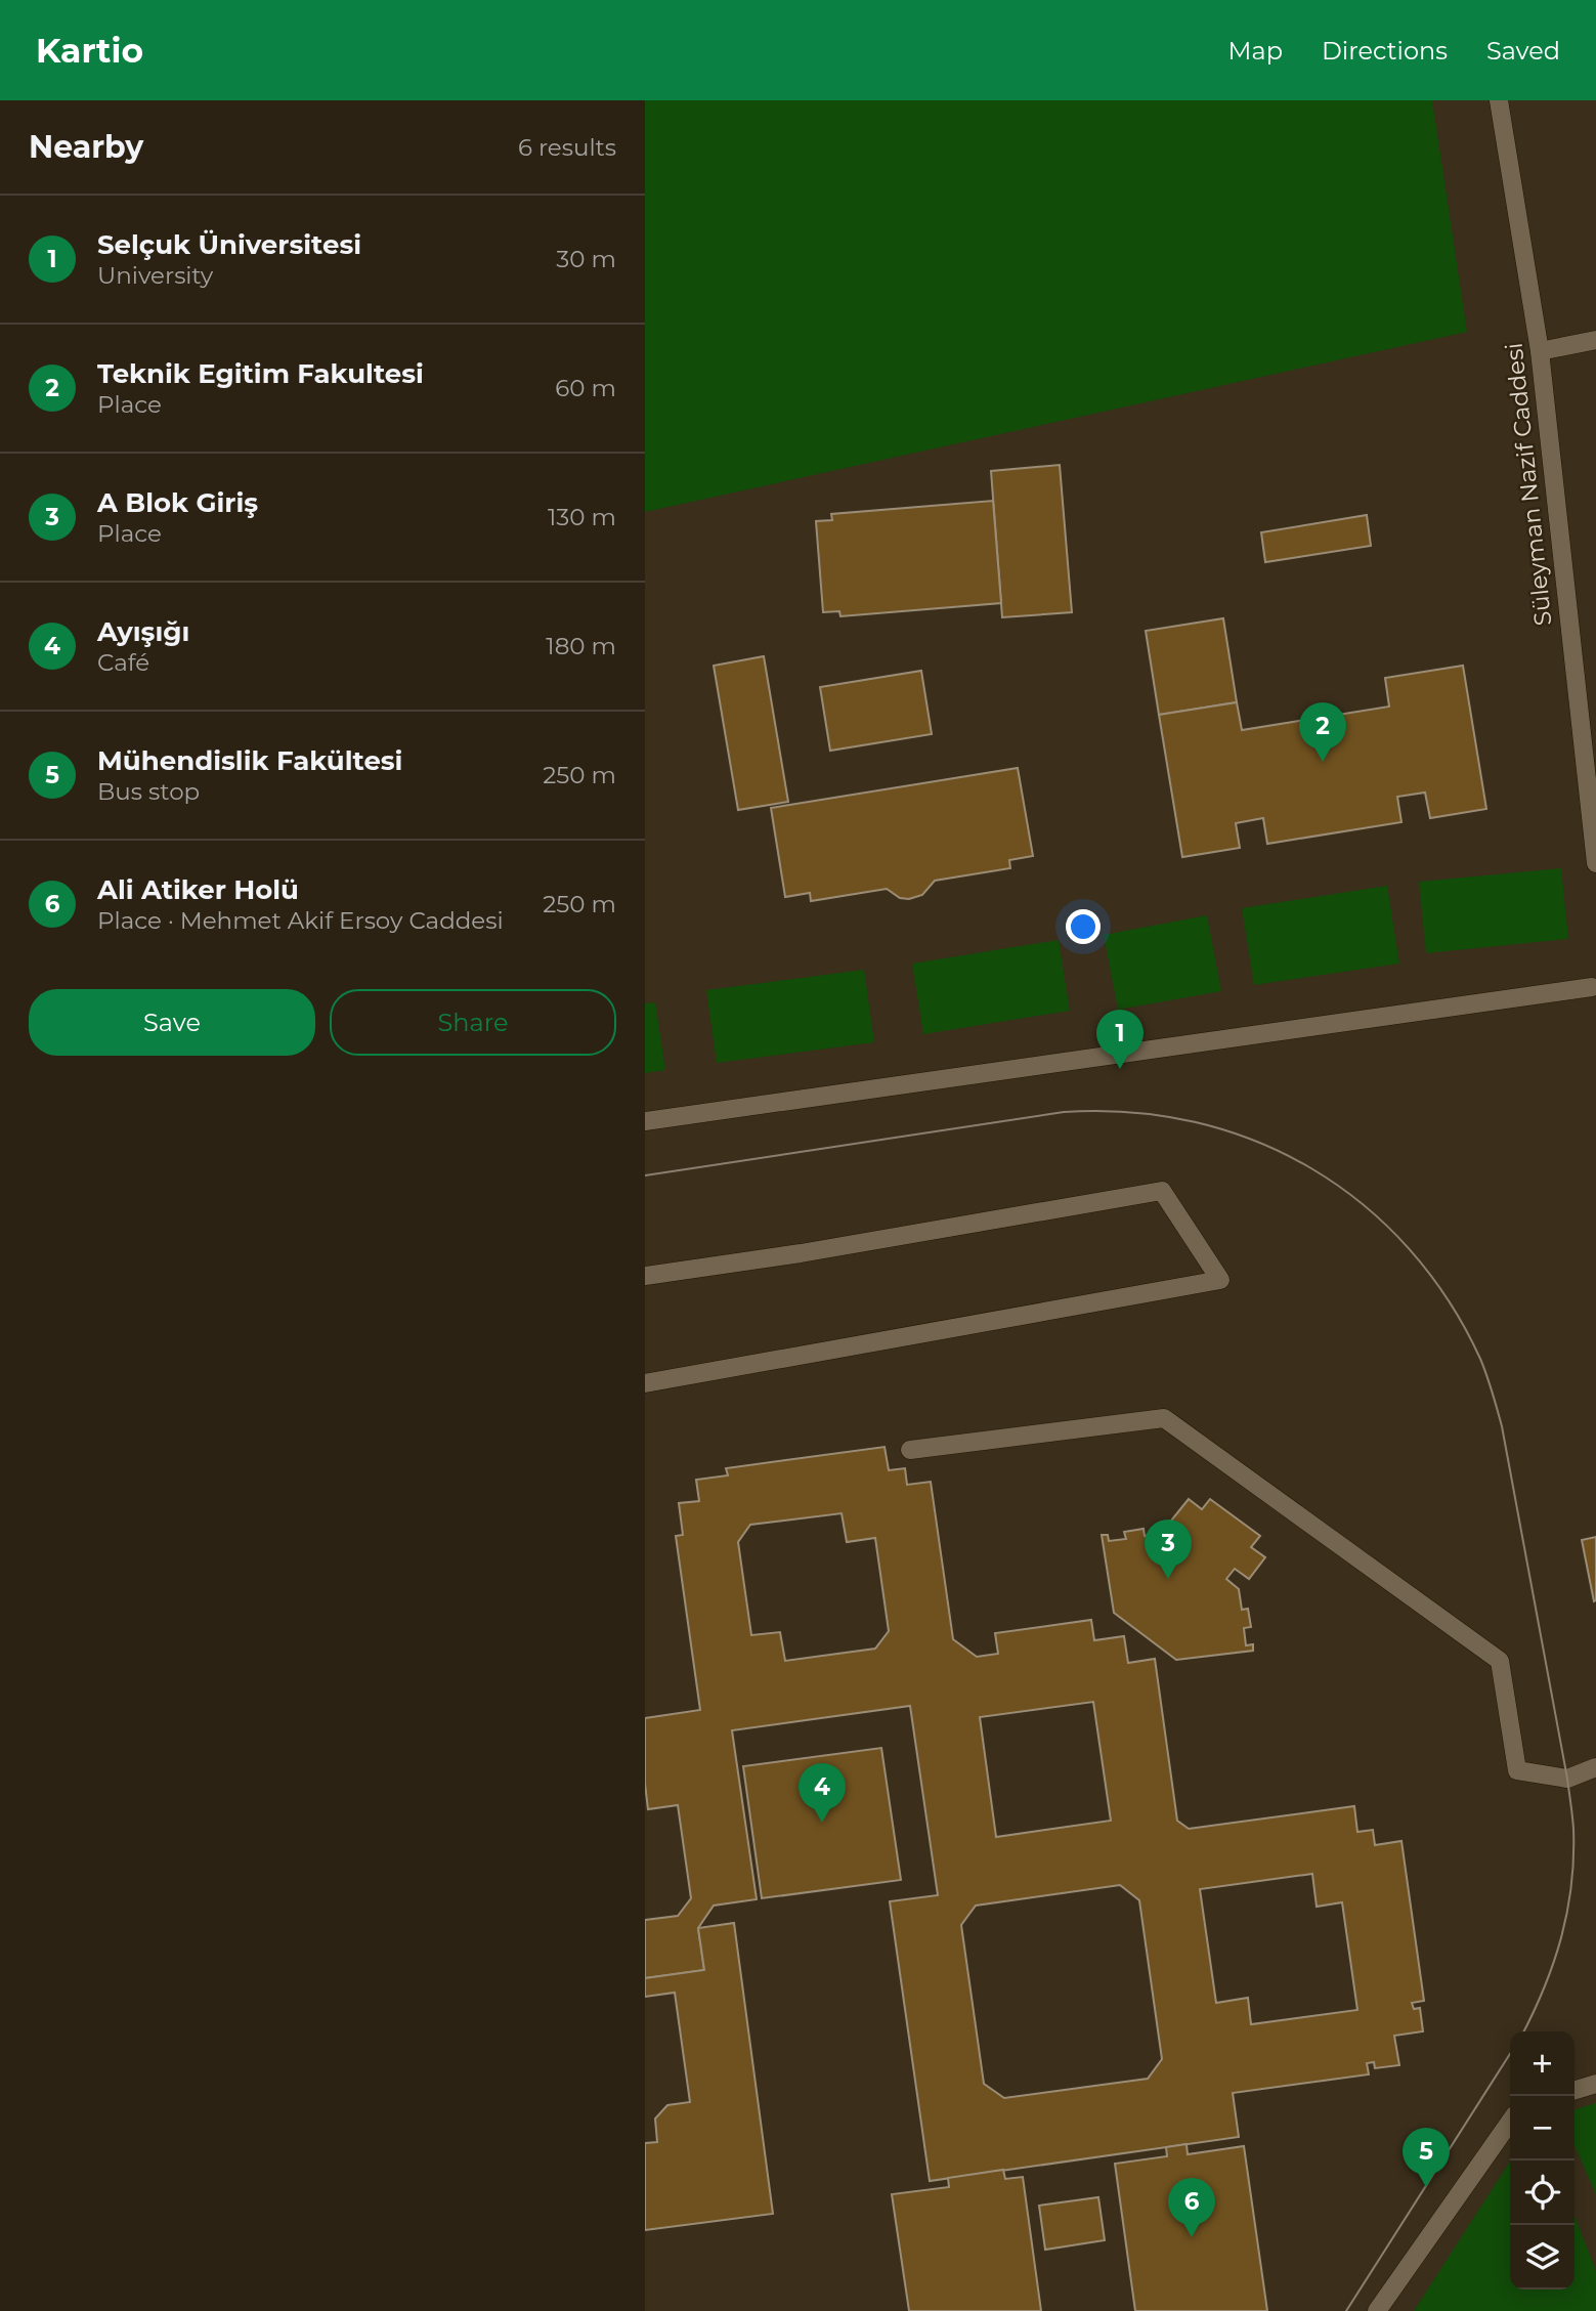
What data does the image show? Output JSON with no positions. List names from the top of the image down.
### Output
{
  "streets": {
    "street": ["Süleyman Nazif Caddesi"]
  },
  "page": {
    "header": "Kartio",
    "nav": ["Map", "Directions", "Saved"],
    "heading": ["Nearby", "6 results"],
    "list": [
      {
        "mark": "1",
        "name": "Selçuk Üniversitesi",
        "note": "University",
        "value": "30 m"
      },
      {
        "mark": "2",
        "name": "Teknik Egitim Fakultesi",
        "note": "Place",
        "value": "60 m"
      },
      {
        "mark": "3",
        "name": "A Blok Giriş",
        "note": "Place",
        "value": "130 m"
      },
      {
        "mark": "4",
        "name": "Ayışığı",
        "note": "Café",
        "value": "180 m"
      },
      {
        "mark": "5",
        "name": "Mühendislik Fakültesi",
        "note": "Bus stop",
        "value": "250 m"
      },
      {
        "mark": "6",
        "name": "Ali Atiker Holü",
        "note": "Place · Mehmet Akif Ersoy Caddesi",
        "value": "250 m"
      }
    ],
    "pins": [
      "2",
      "1",
      "3",
      "4",
      "5",
      "6"
    ],
    "buttons": ["Save", "Share"],
    "map_buttons": ["+", "−"]
  }
}
